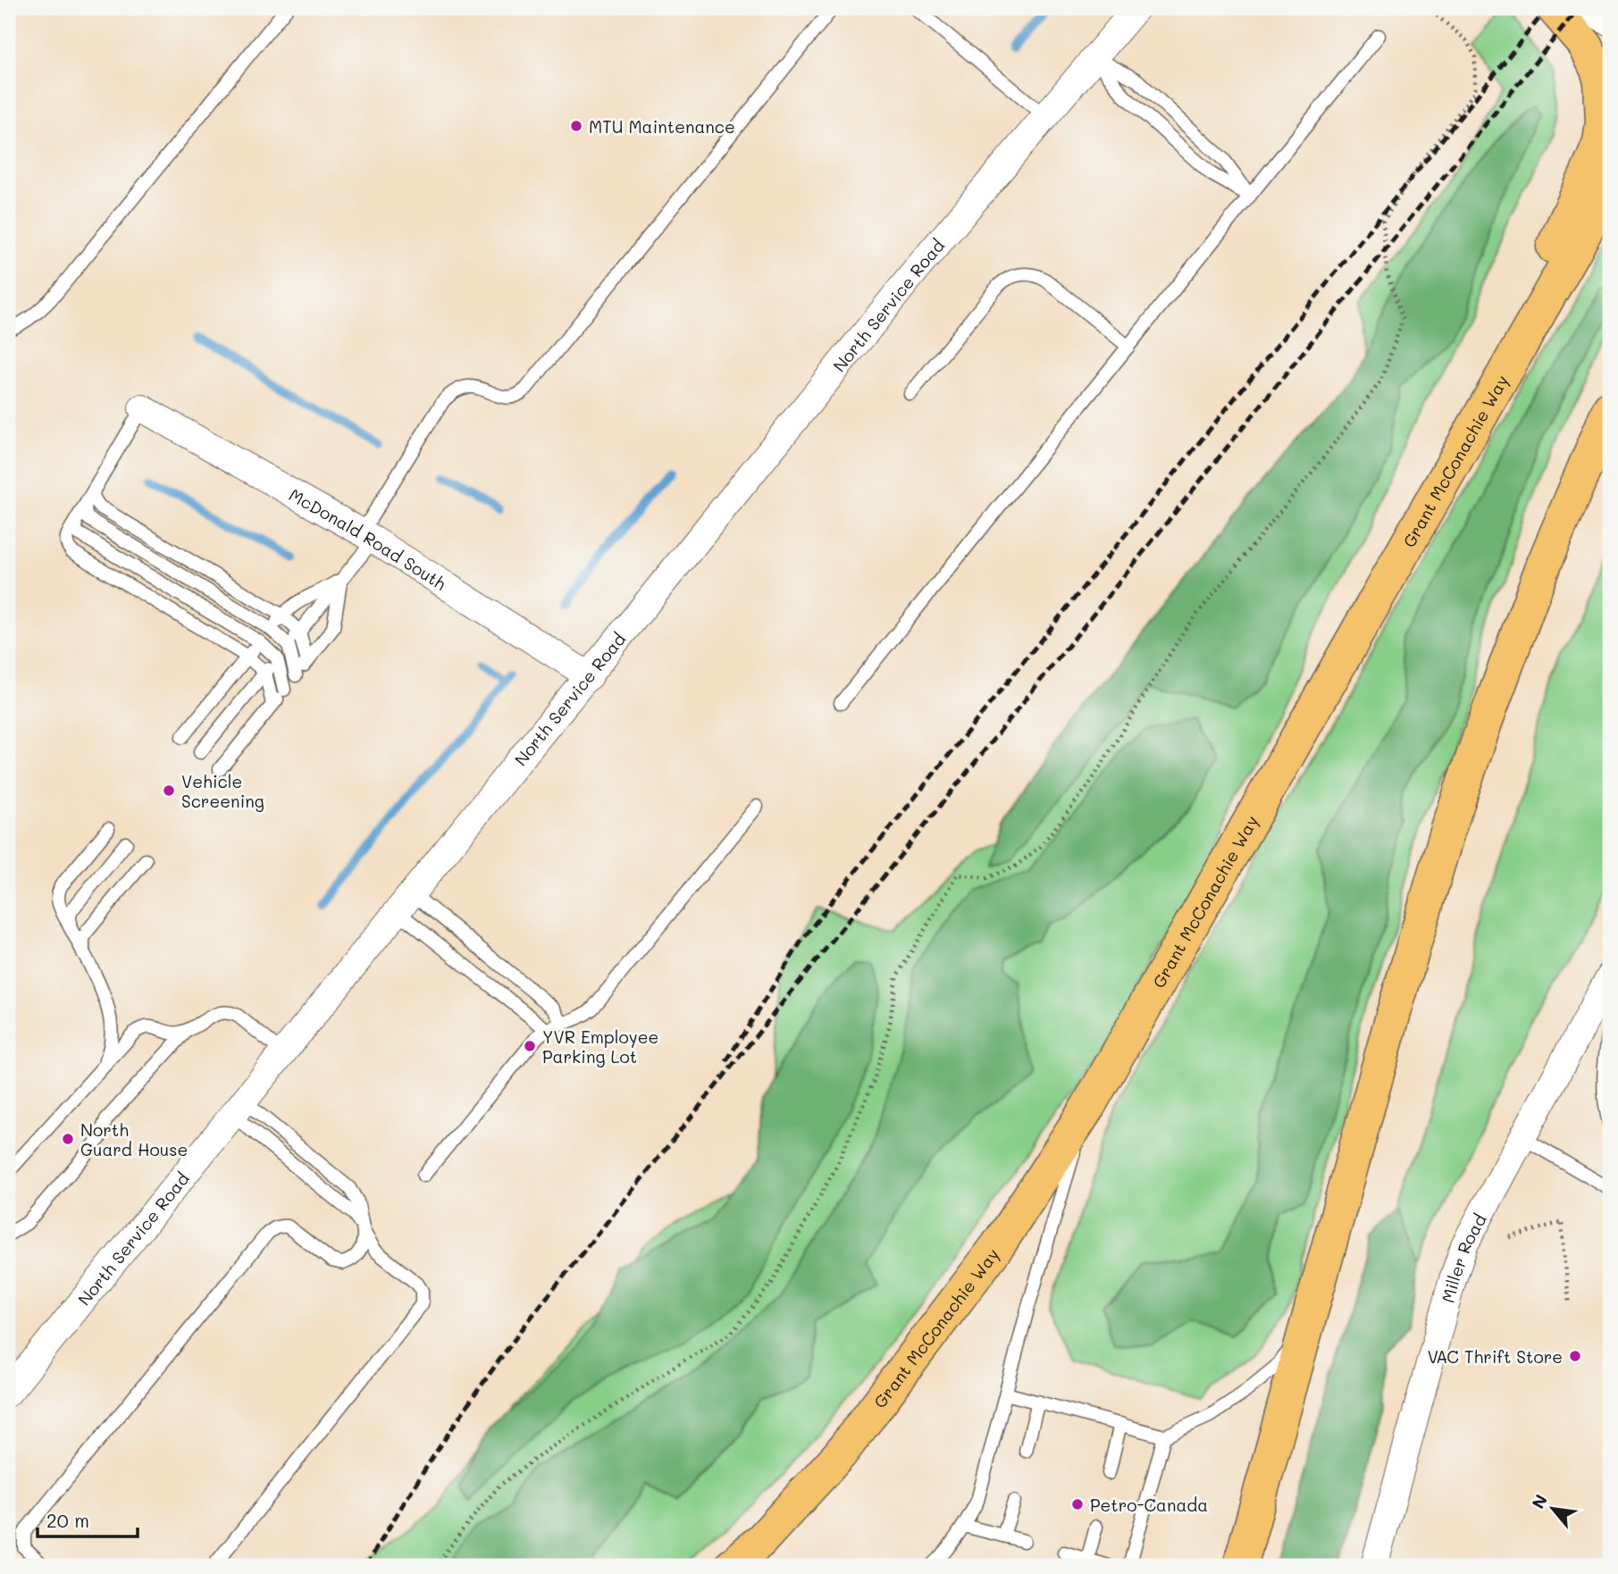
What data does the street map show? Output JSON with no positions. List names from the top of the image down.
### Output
{
  "streets": {
    "main road": ["Grant McConachie Way"],
    "street": ["North Service Road", "McDonald Road South", "Miller Road"]
  },
  "crossings": [
    ["North Service Road", "McDonald Road South"]
  ],
  "places": [
    "MTU Maintenance",
    "Vehicle Screening",
    "YVR Employee Parking Lot",
    "North Guard House",
    "VAC Thrift Store",
    "Petro-Canada"
  ],
  "scale_bar": "20 m",
  "north": "top left"
}
